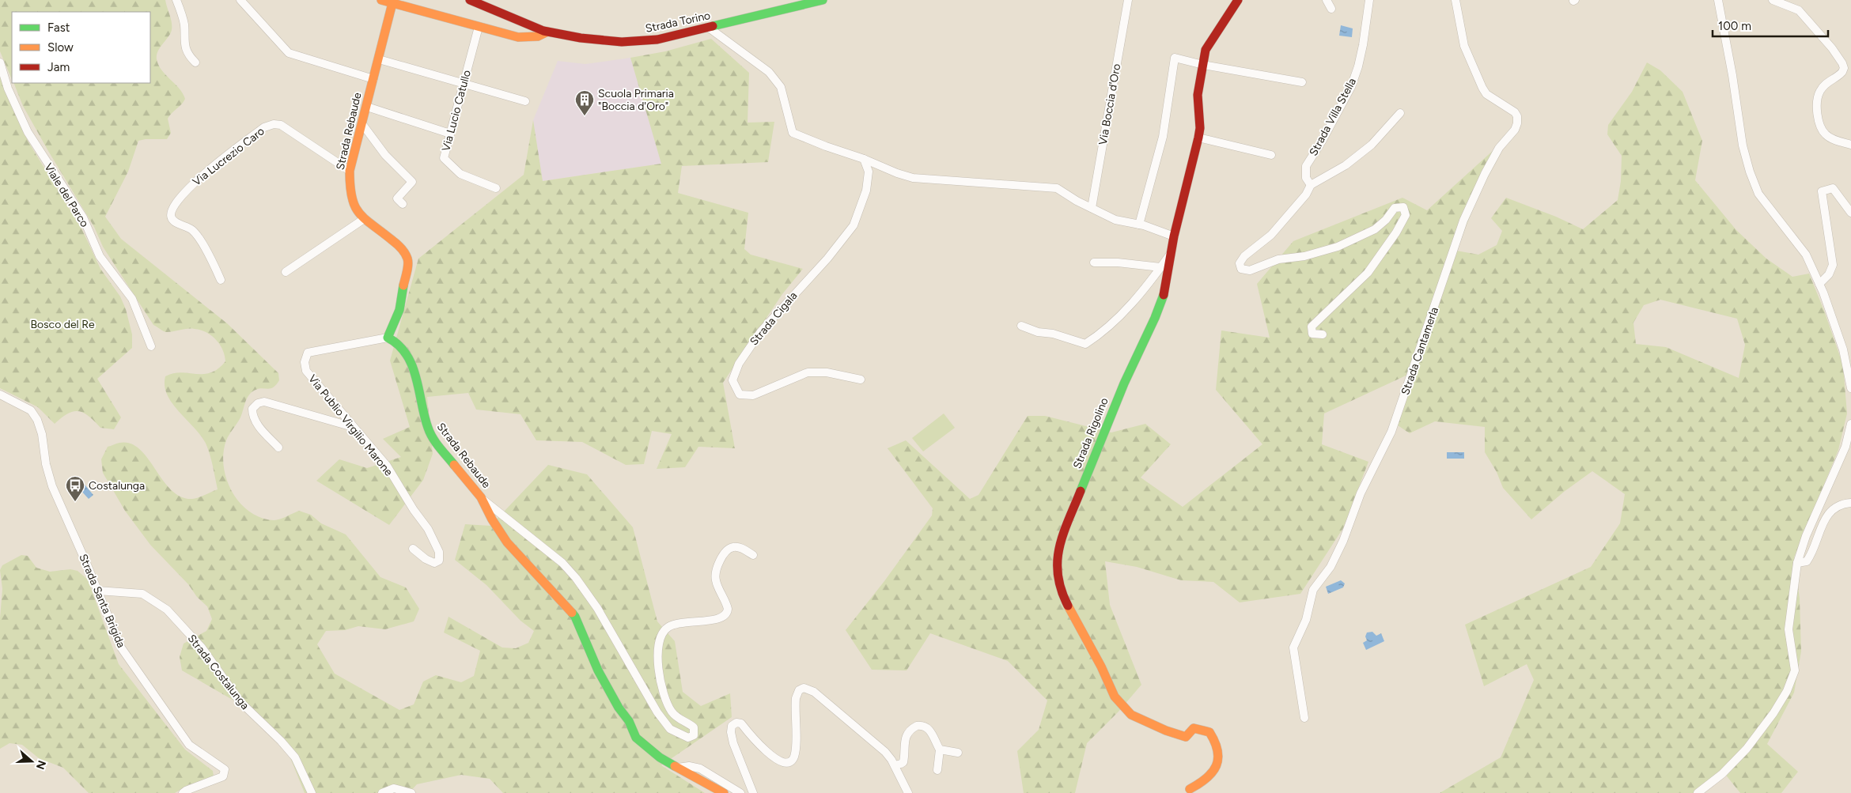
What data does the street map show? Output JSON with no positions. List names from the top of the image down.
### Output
{
  "streets": {
    "street": [
      "Strada Torino",
      "Via Boccia d'Oro",
      "Via Lucio Catullo",
      "Strada Villa Stella",
      "Strada Rebaude",
      "Via Lucrezio Caro",
      "Viale del Parco",
      "Strada Cigala",
      "Strada Cantamerla",
      "Via Publio Virgilio Marone",
      "Strada Rigolino",
      "Strada Santa Brigida",
      "Strada Costalunga"
    ]
  },
  "crossings": [
    ["Strada Rebaude", "Via Lucrezio Caro"],
    ["Strada Rebaude", "Via Publio Virgilio Marone"],
    ["Strada Santa Brigida", "Strada Costalunga"]
  ],
  "parks": ["Bosco del Re"],
  "places": {
    "building": ["Scuola Primaria \"Boccia d'Oro\""],
    "bus stop": ["Costalunga"]
  },
  "legend": ["Fast", "Slow", "Jam"],
  "scale_bar": "100 m",
  "north": "right"
}
